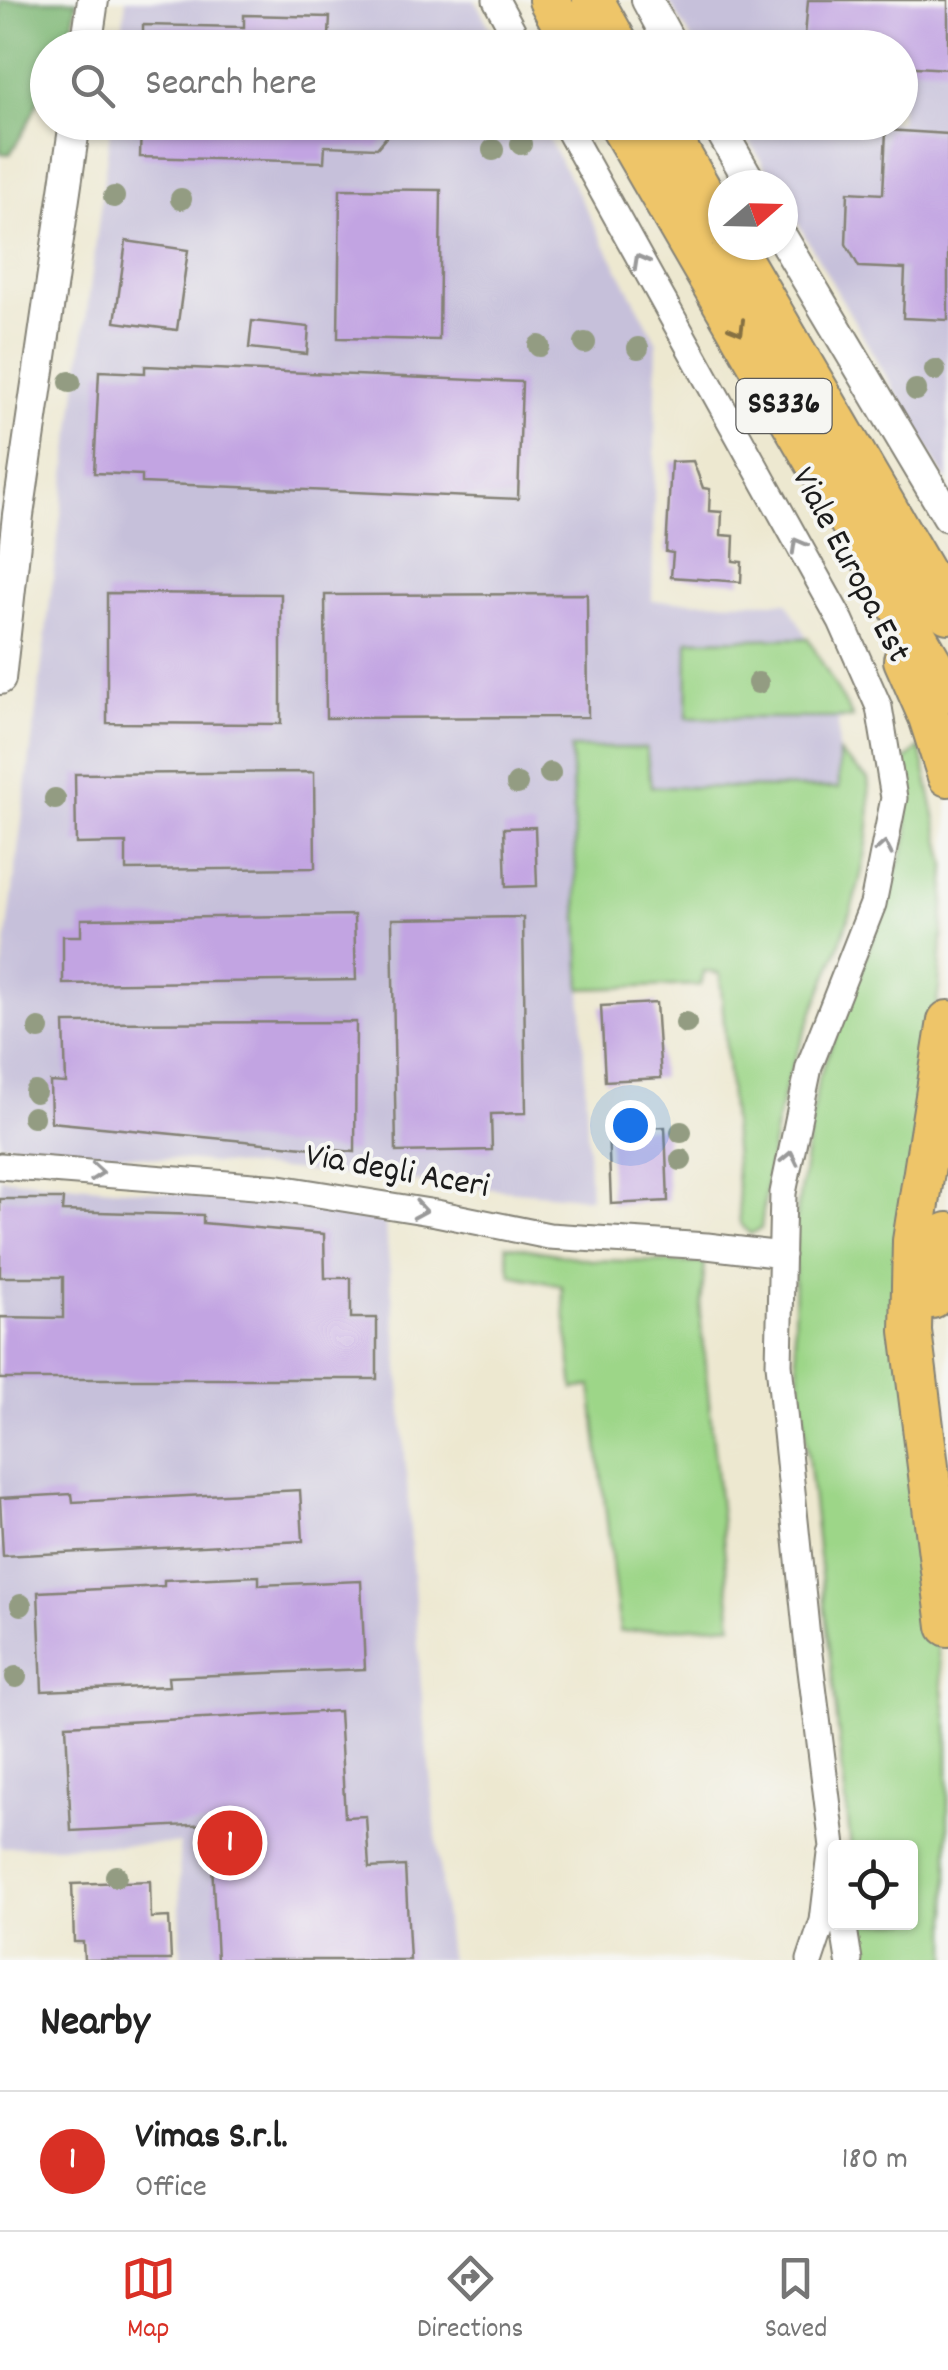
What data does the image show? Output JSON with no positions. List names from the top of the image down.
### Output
{
  "streets": {
    "highway": ["SS336"],
    "street": ["Viale Europa Est", "Via degli Aceri"]
  },
  "crossings": [
    ["Viale Europa Est", "Via degli Aceri"]
  ],
  "one_way": ["Viale Europa Est", "Via degli Aceri"],
  "north": "right",
  "page": {
    "search": "Search here",
    "pins": "1",
    "heading": "Nearby",
    "list": [
      {
        "mark": "1",
        "name": "Vimas S.r.l.",
        "note": "Office",
        "value": "180 m"
      }
    ],
    "nav": ["Map", "Directions", "Saved"]
  }
}
